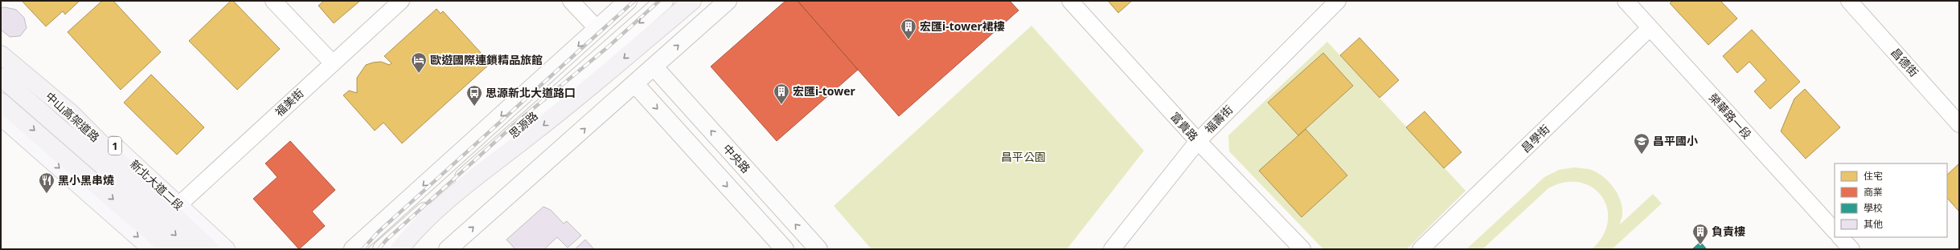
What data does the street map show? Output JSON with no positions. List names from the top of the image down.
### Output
{
  "streets": {
    "highway": ["中山高架道路", "1"],
    "main road": ["思源路", "中央路", "新北大道二段"],
    "street": [
      "昌德街",
      "福美街",
      "榮華路一段",
      "福壽街",
      "富貴路",
      "昌學街"
    ]
  },
  "crossings": [
    ["福美街", "新北大道二段"],
    ["榮華路一段", "昌學街"],
    ["福壽街", "富貴路"]
  ],
  "parks": ["昌平公園"],
  "places": {
    "building": ["宏匯i-tower裙樓", "宏匯i-tower", "負責樓"],
    "hotel": ["歐遊國際連鎖精品旅館"],
    "bus stop": ["思源新北大道路口"],
    "school or university": ["昌平國小"],
    "restaurant": ["黑小黑串燒"]
  },
  "legend": [
    "住宅",
    "商業",
    "學校",
    "其他"
  ]
}
